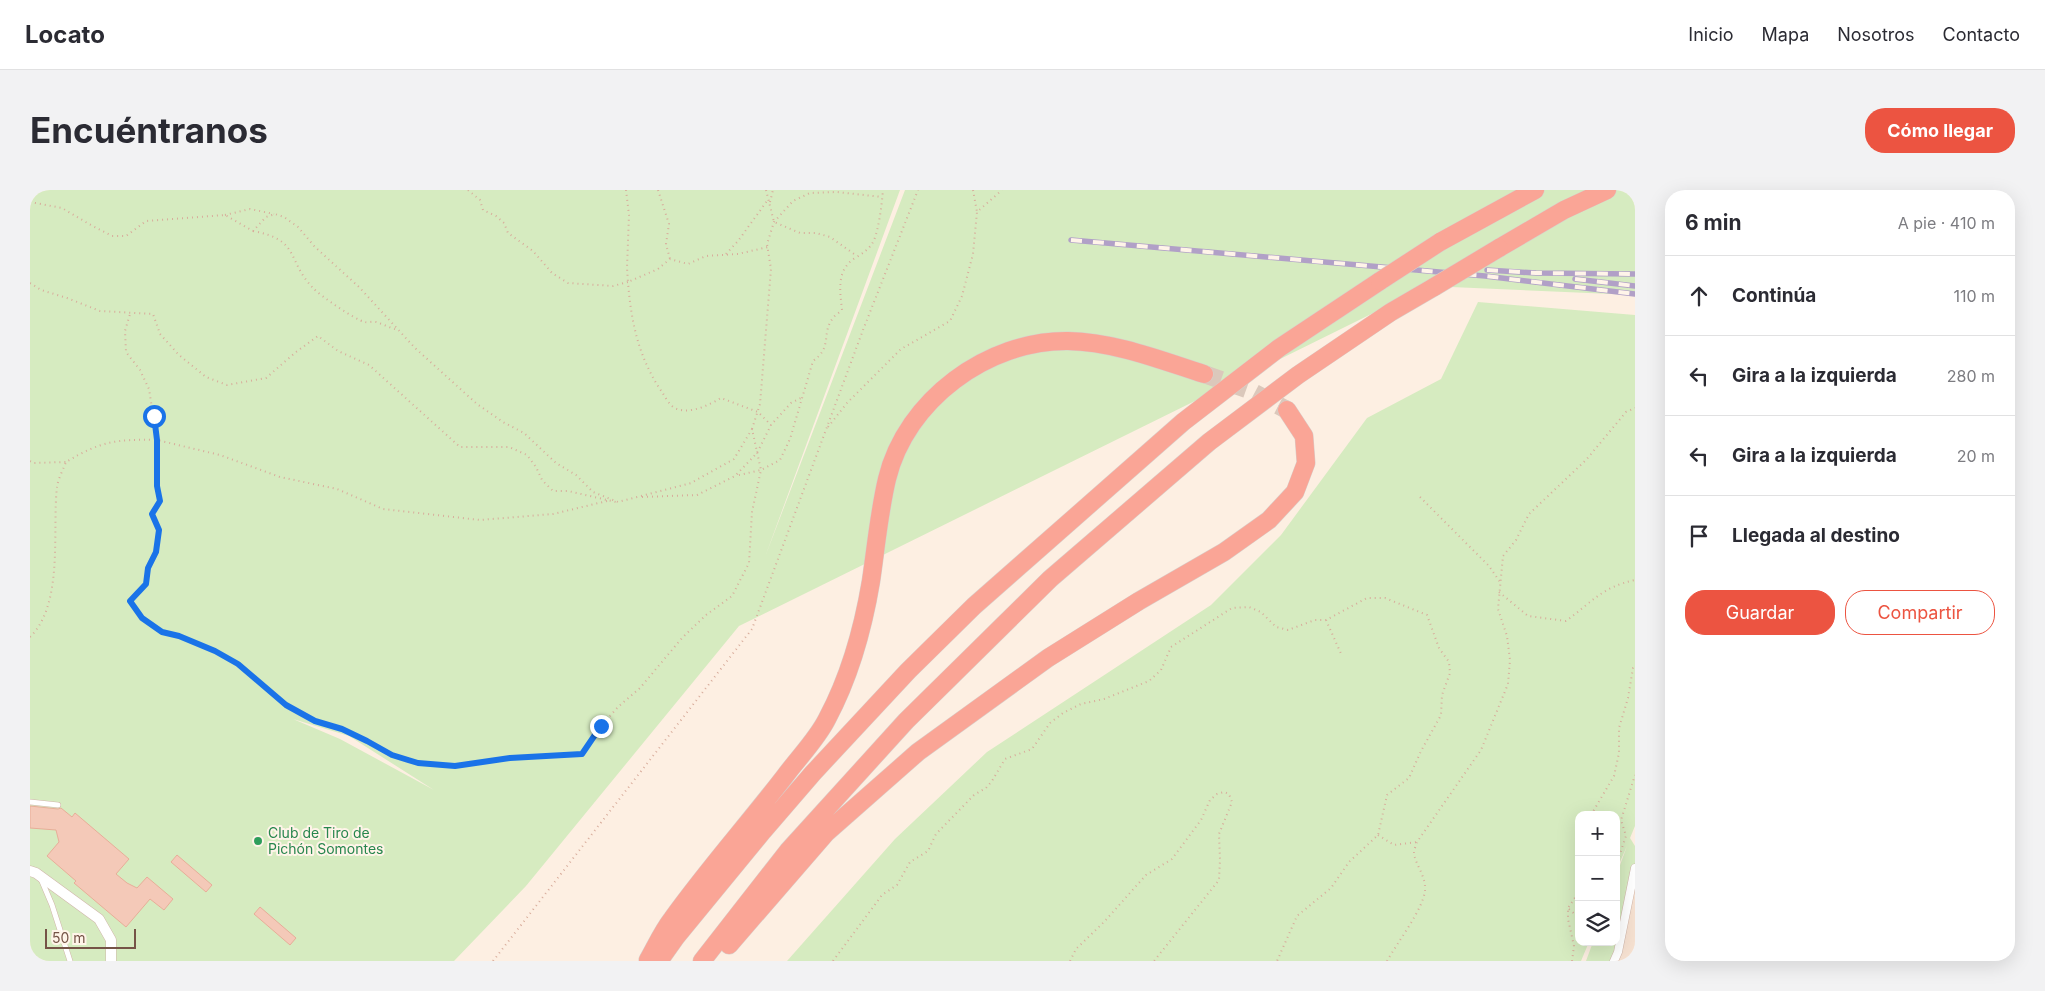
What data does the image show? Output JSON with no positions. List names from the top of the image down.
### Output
{
  "places": ["Club de Tiro de Pichón Somontes"],
  "scale_bar": "50 m",
  "page": {
    "header": "Locato",
    "nav": [
      "Inicio",
      "Mapa",
      "Nosotros",
      "Contacto"
    ],
    "buttons": [
      "Cómo llegar",
      ["Guardar", "Compartir"]
    ],
    "title": "Encuéntranos",
    "heading": ["6 min", "A pie · 410 m"],
    "list": [
      ["Continúa", "110 m"],
      ["Gira a la izquierda", "280 m"],
      ["Gira a la izquierda", "20 m"],
      "Llegada al destino"
    ],
    "map_buttons": ["+", "−"],
    "scale": "50 m"
  }
}
